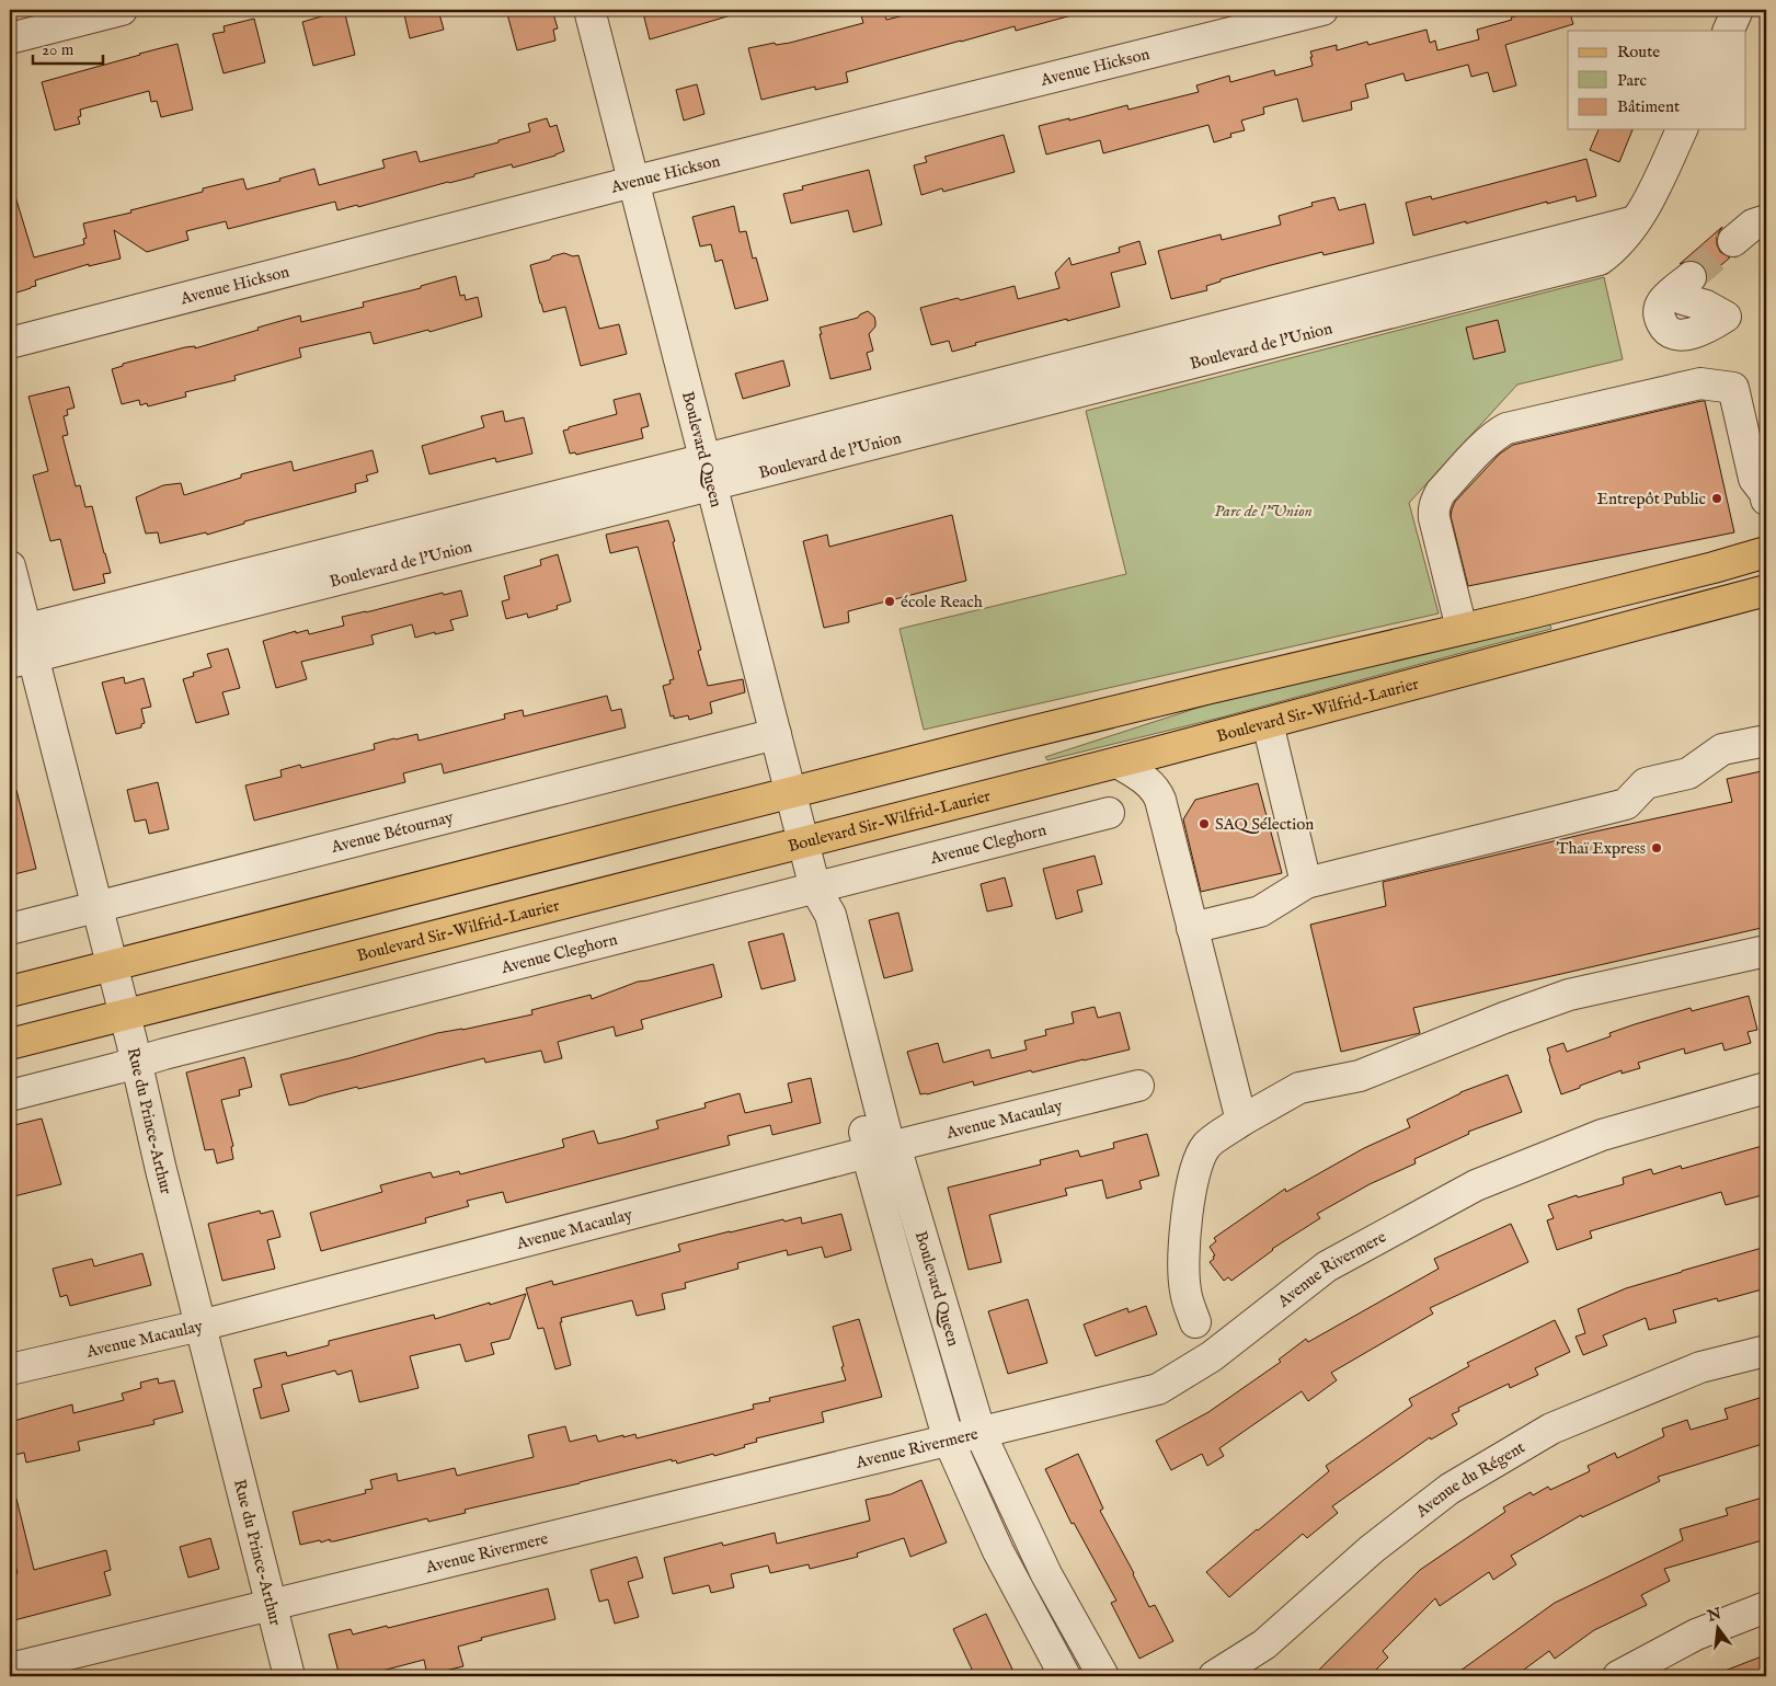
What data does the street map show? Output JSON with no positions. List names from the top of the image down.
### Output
{
  "streets": {
    "main road": ["Boulevard Sir-Wilfrid-Laurier"],
    "street": [
      "Avenue Hickson",
      "Boulevard de l'Union",
      "Boulevard Queen",
      "Avenue Bétournay",
      "Avenue Cleghorn",
      "Avenue Macaulay",
      "Rue du Prince-Arthur",
      "Avenue Rivermere",
      "Avenue du Régent"
    ]
  },
  "crossings": [
    ["Avenue Hickson", "Boulevard Queen"],
    ["Boulevard de l'Union", "Boulevard Queen"],
    ["Boulevard de l'Union", "Rue du Prince-Arthur"],
    ["Boulevard Queen", "Boulevard Sir-Wilfrid-Laurier"],
    ["Boulevard Queen", "Avenue Bétournay"],
    ["Boulevard Queen", "Avenue Cleghorn"],
    ["Boulevard Queen", "Avenue Macaulay"],
    ["Boulevard Queen", "Avenue Rivermere"],
    ["Boulevard Sir-Wilfrid-Laurier", "Rue du Prince-Arthur"],
    ["Avenue Bétournay", "Rue du Prince-Arthur"],
    ["Avenue Cleghorn", "Rue du Prince-Arthur"],
    ["Avenue Macaulay", "Rue du Prince-Arthur"],
    ["Rue du Prince-Arthur", "Avenue Rivermere"]
  ],
  "parks": ["Parc de l'Union"],
  "places": [
    "Entrepôt Public",
    "école Reach",
    "SAQ Sélection",
    "Thaï Express"
  ],
  "legend": ["Route", "Parc", "Bâtiment"],
  "scale_bar": "20 m",
  "north": "top"
}
